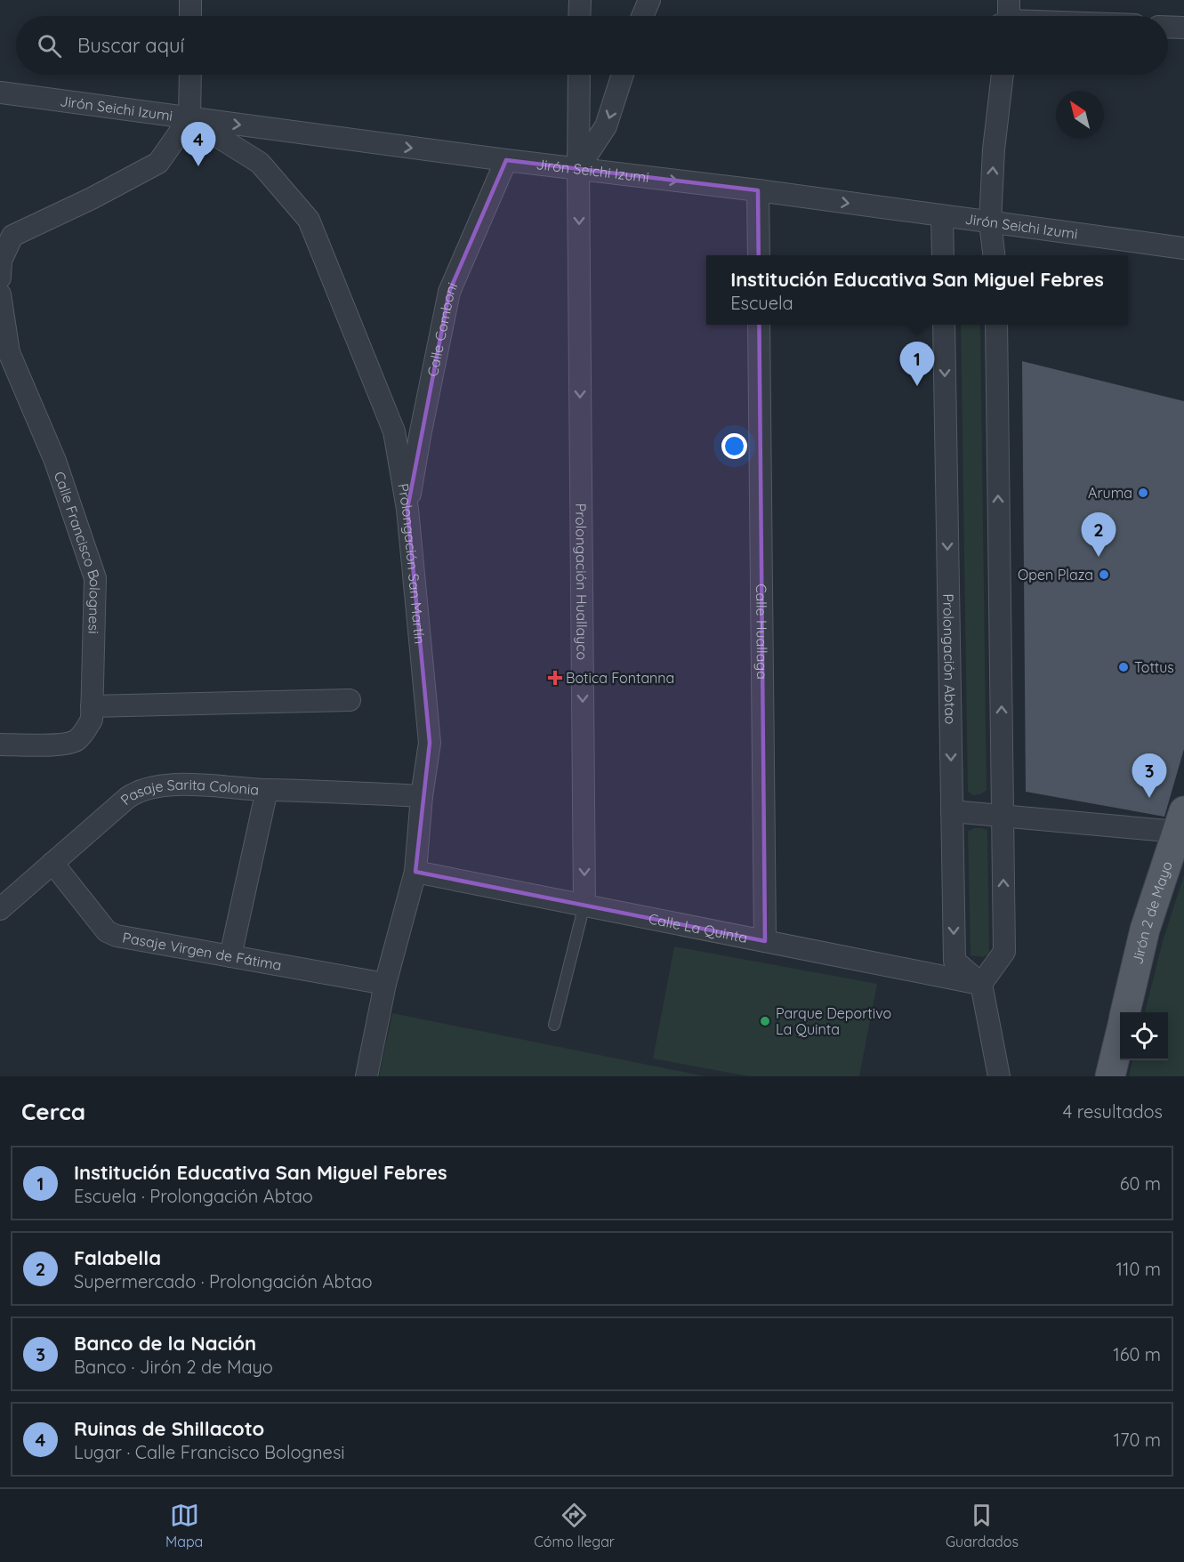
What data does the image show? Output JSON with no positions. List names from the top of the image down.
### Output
{
  "streets": {
    "main road": ["Jirón 2 de Mayo"],
    "street": [
      "Jirón Seichi Izumi",
      "Calle Comboni",
      "Calle Francisco Bolognesi",
      "Prolongación San Martín",
      "Prolongación Huallayco",
      "Calle Huallaga",
      "Prolongación Abtao",
      "Pasaje Sarita Colonia",
      "Calle La Quinta",
      "Pasaje Virgen de Fátima"
    ]
  },
  "crossings": [
    ["Jirón Seichi Izumi", "Calle Comboni"],
    ["Jirón Seichi Izumi", "Prolongación San Martín"],
    ["Jirón Seichi Izumi", "Prolongación Huallayco"],
    ["Calle Comboni", "Prolongación San Martín"],
    ["Prolongación San Martín", "Pasaje Sarita Colonia"],
    ["Prolongación San Martín", "Calle La Quinta"],
    ["Prolongación San Martín", "Pasaje Virgen de Fátima"],
    ["Prolongación Huallayco", "Calle La Quinta"],
    ["Calle Huallaga", "Calle La Quinta"],
    ["Prolongación Abtao", "Calle La Quinta"],
    ["Pasaje Sarita Colonia", "Pasaje Virgen de Fátima"]
  ],
  "one_way": ["Jirón Seichi Izumi", "Prolongación Huallayco"],
  "places": {
    "other": [
      "Aruma",
      "Open Plaza",
      "Tottus",
      "Parque Deportivo La Quinta"
    ],
    "health": ["Botica Fontanna"]
  },
  "north": "top left",
  "page": {
    "search": "Buscar aquí",
    "pins": [
      "4",
      "1",
      "2",
      "3"
    ],
    "popup": ["Institución Educativa San Miguel Febres", "Escuela"],
    "heading": ["Cerca", "4 resultados"],
    "list": [
      {
        "mark": "1",
        "name": "Institución Educativa San Miguel Febres",
        "note": "Escuela · Prolongación Abtao",
        "value": "60 m"
      },
      {
        "mark": "2",
        "name": "Falabella",
        "note": "Supermercado · Prolongación Abtao",
        "value": "110 m"
      },
      {
        "mark": "3",
        "name": "Banco de la Nación",
        "note": "Banco · Jirón 2 de Mayo",
        "value": "160 m"
      },
      {
        "mark": "4",
        "name": "Ruinas de Shillacoto",
        "note": "Lugar · Calle Francisco Bolognesi",
        "value": "170 m"
      }
    ],
    "nav": ["Mapa", "Cómo llegar", "Guardados"]
  }
}
